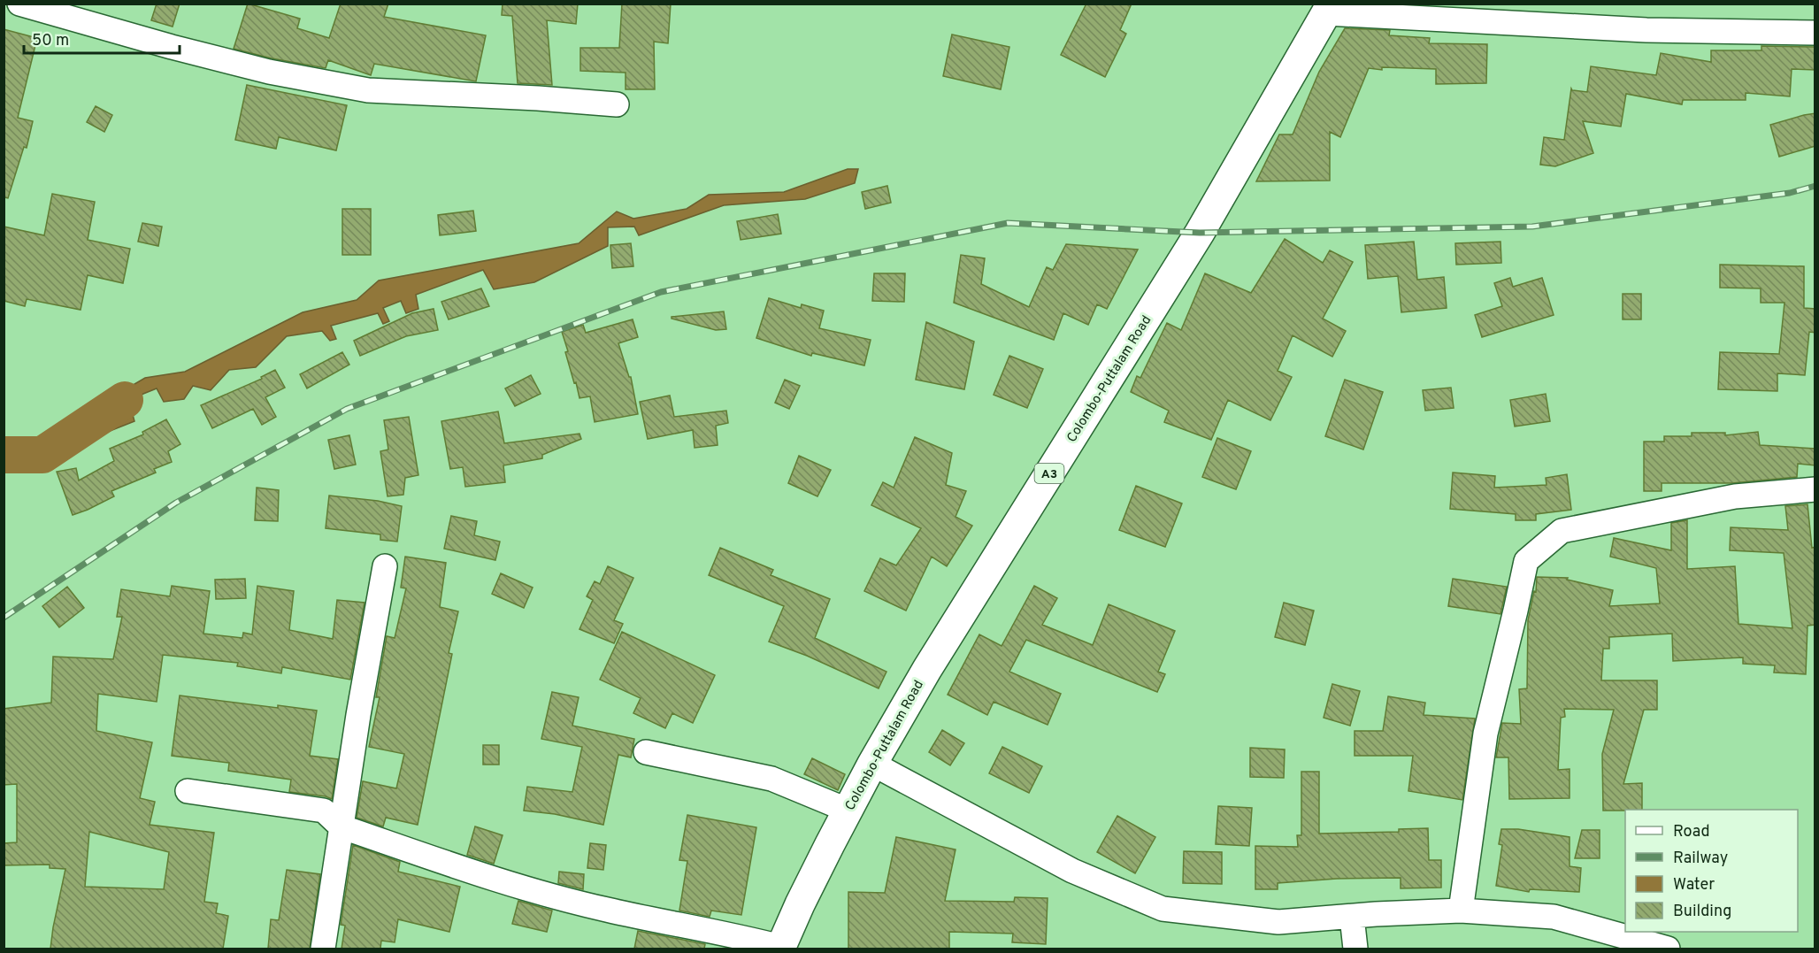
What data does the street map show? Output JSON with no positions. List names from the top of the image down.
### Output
{
  "streets": {
    "highway": ["Colombo-Puttalam Road", "A3"]
  },
  "legend": [
    "Road",
    "Railway",
    "Water",
    "Building"
  ],
  "scale_bar": "50 m"
}
